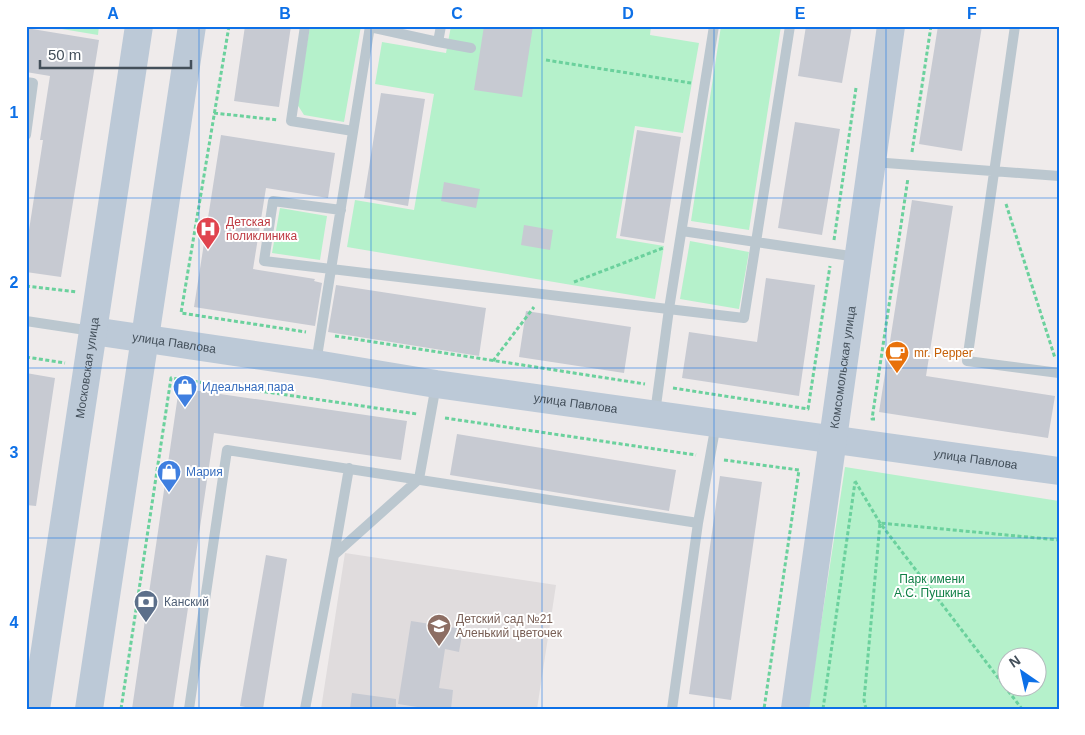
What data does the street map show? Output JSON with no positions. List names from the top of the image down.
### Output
{
  "streets": {
    "street": ["улица Павлова", "Московская улица", "Комсомольская улица"]
  },
  "crossings": [
    ["улица Павлова", "Московская улица"],
    ["улица Павлова", "Комсомольская улица"]
  ],
  "parks": ["Парк имени А.С. Пушкина"],
  "places": {
    "hospital": ["Детская поликлиника"],
    "cafe": ["mr. Pepper"],
    "shop": ["Идеальная пара", "Мария"],
    "bank": ["Канский"],
    "school or university": ["Детский сад №21 Аленький цветочек"]
  },
  "scale_bar": "50 m",
  "north": "top left",
  "grid": {
    "columns": [
      "A",
      "B",
      "C",
      "D",
      "E",
      "F"
    ],
    "rows": [
      "1",
      "2",
      "3",
      "4"
    ]
  }
}
